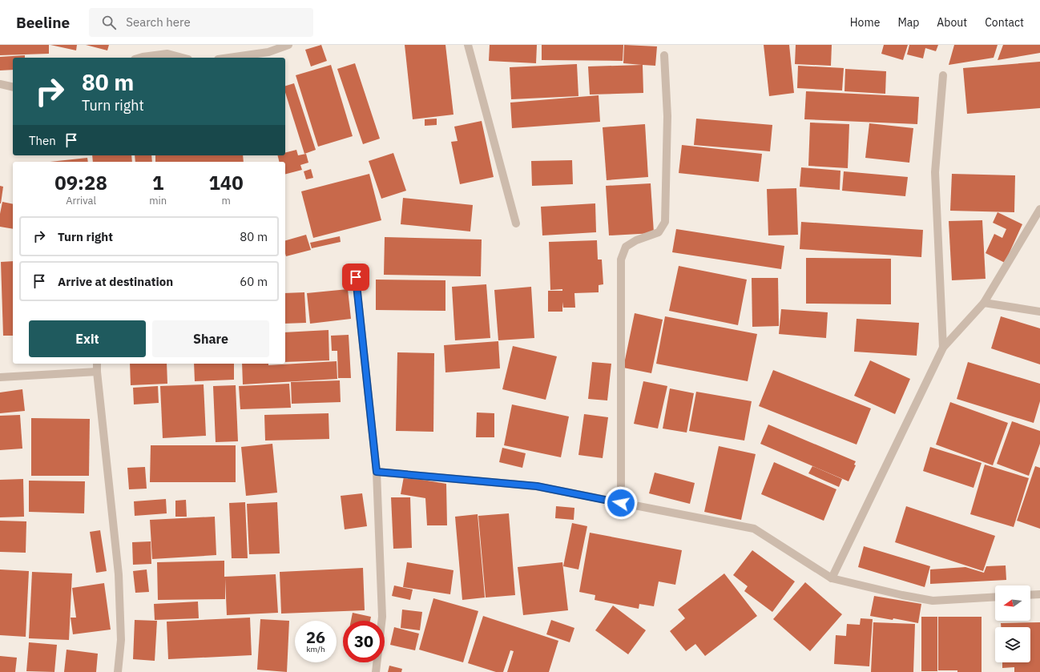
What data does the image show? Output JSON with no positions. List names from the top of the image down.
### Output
{
  "north": "left",
  "page": {
    "header": "Beeline",
    "search": "Search here",
    "nav": [
      "Home",
      "Map",
      "About",
      "Contact"
    ],
    "turn": ["80 m", "Turn right"],
    "then": "Then",
    "eta": [
      "09:28",
      "Arrival",
      "1",
      "min",
      "140",
      "m"
    ],
    "list": [
      {
        "name": "Turn right",
        "value": "80 m"
      },
      {
        "name": "Arrive at destination",
        "value": "60 m"
      }
    ],
    "buttons": ["Exit", "Share"],
    "speed": "26 km/h",
    "limit": "30"
  }
}
